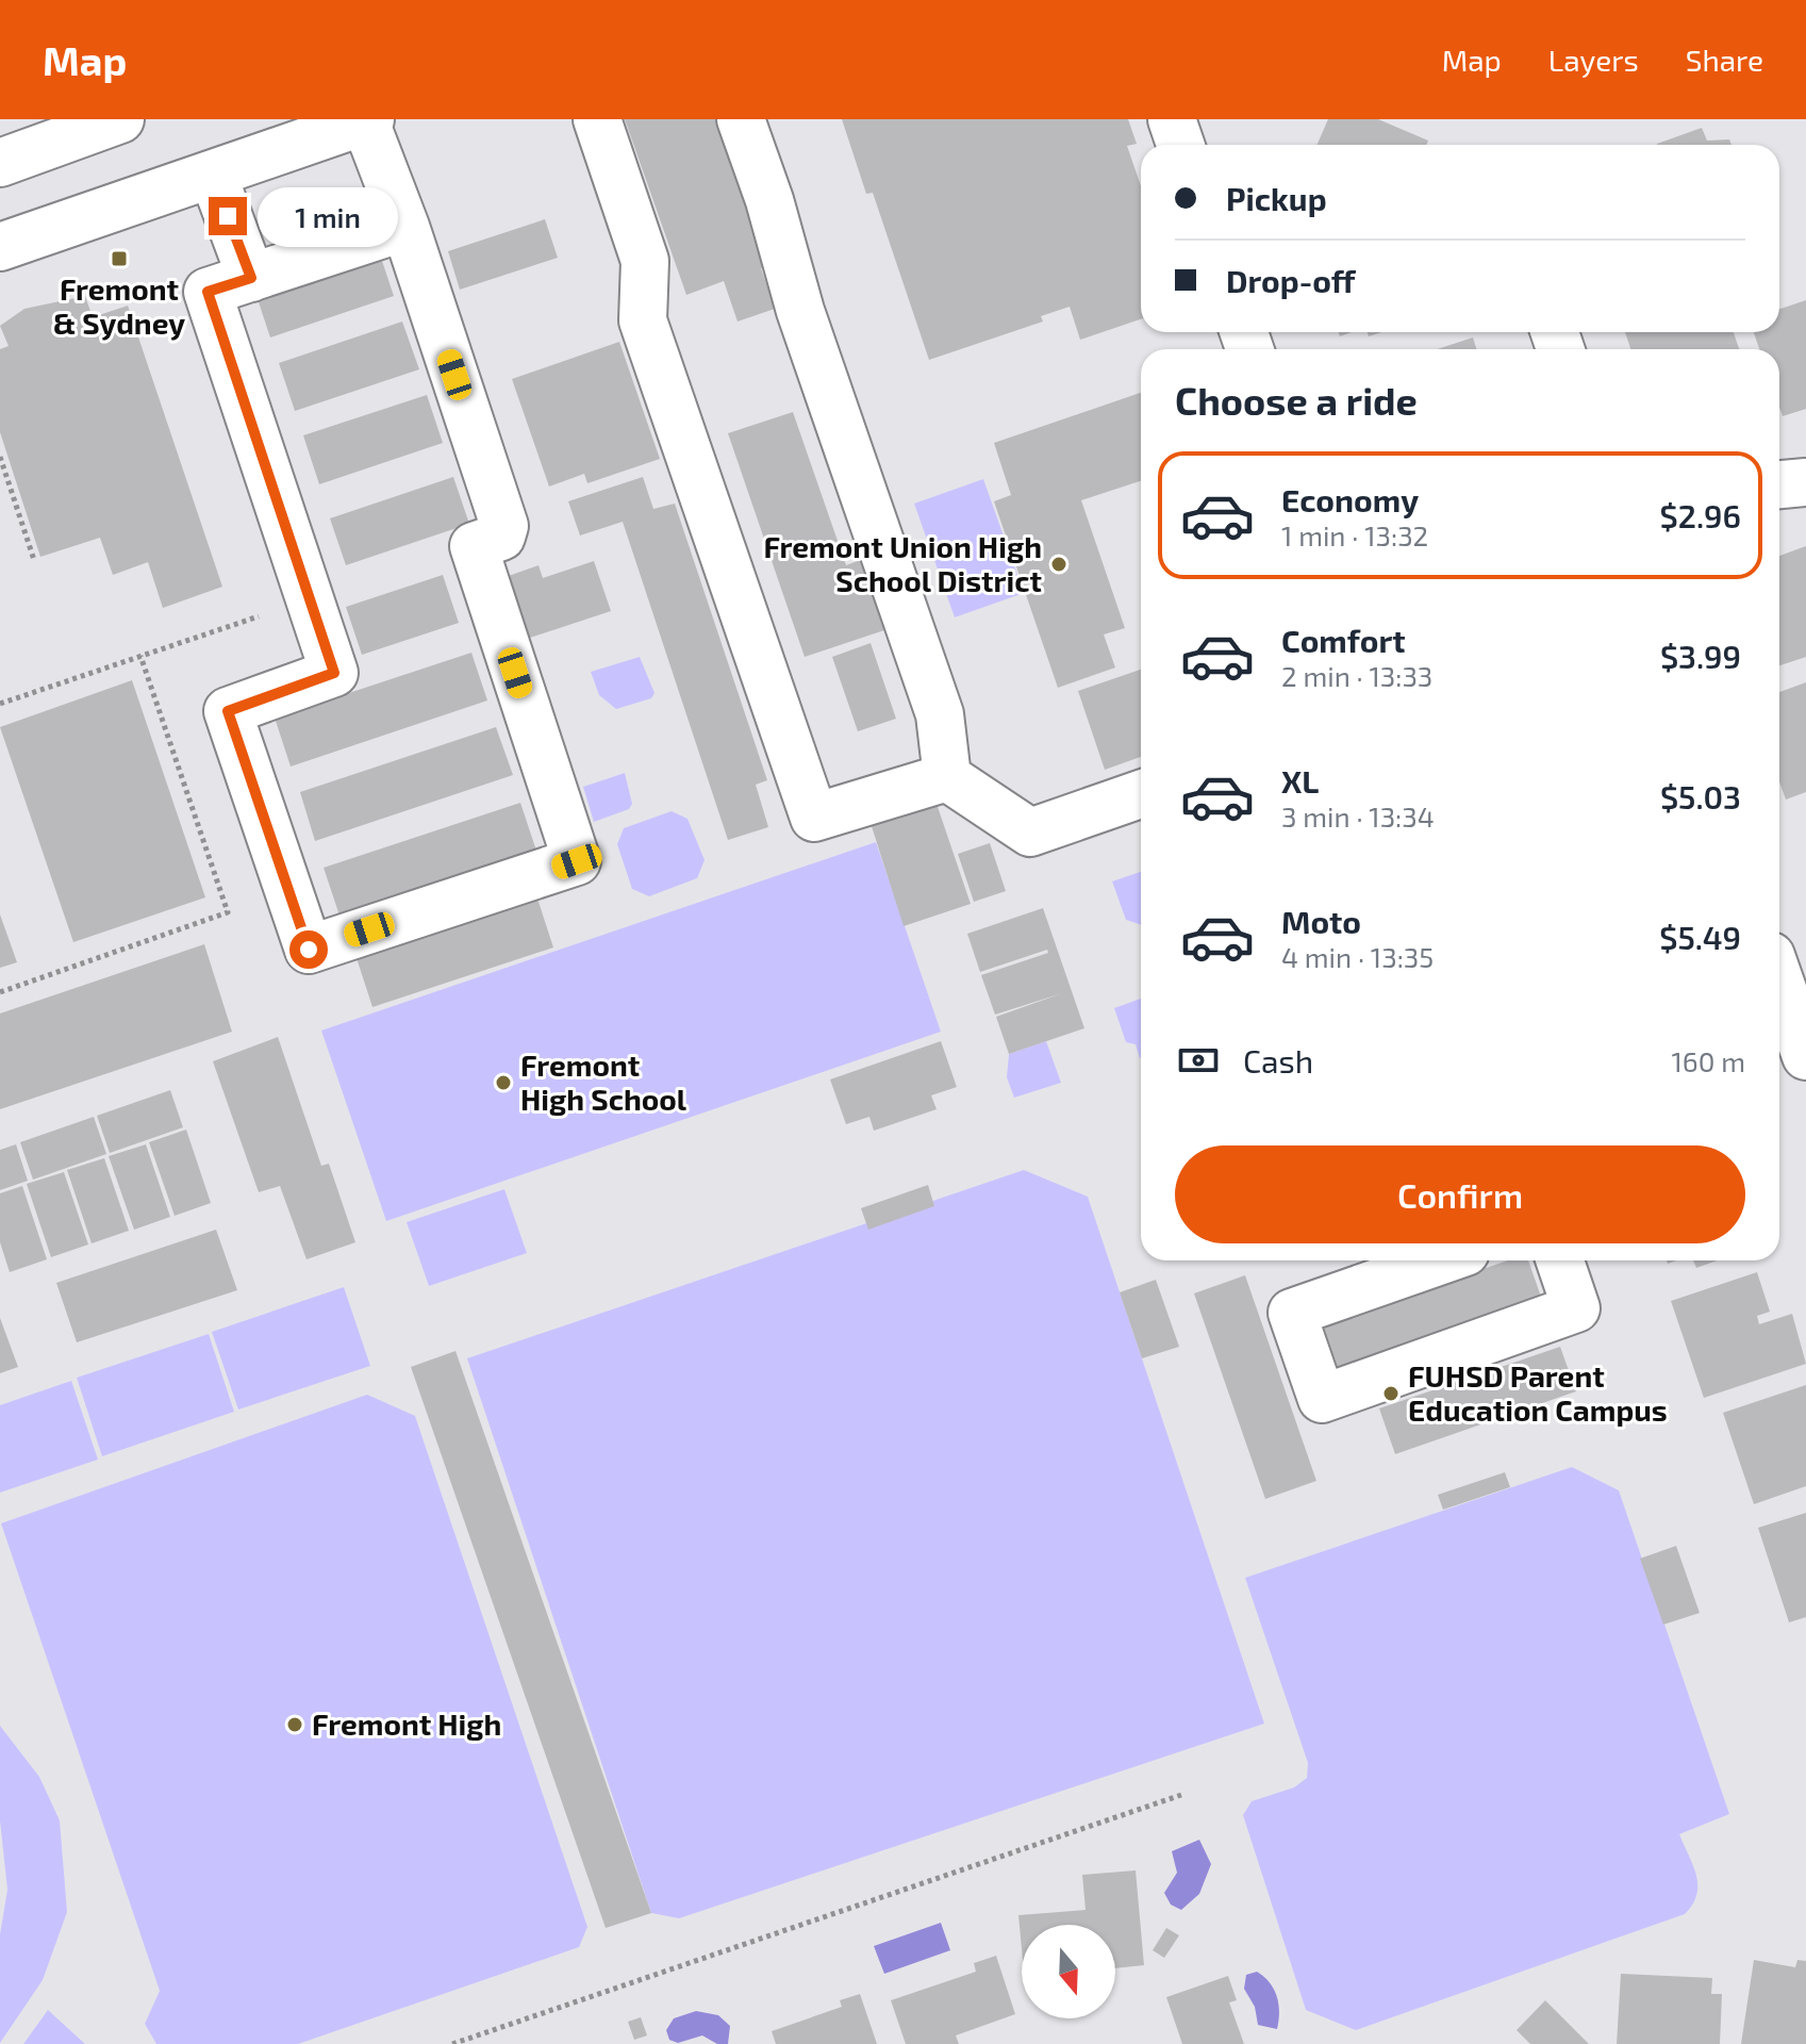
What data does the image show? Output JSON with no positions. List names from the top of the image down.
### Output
{
  "places": {
    "transit": ["Fremont & Sydney"],
    "other": [
      "Fremont Union High School District",
      "Fremont High School",
      "FUHSD Parent Education Campus",
      "Fremont High"
    ]
  },
  "north": "bottom",
  "page": {
    "header": "Map",
    "nav": ["Map", "Layers", "Share"],
    "banner": ["Pickup", "Drop-off"],
    "bubble": "1 min",
    "heading": "Choose a ride",
    "list": [
      {
        "name": "Economy",
        "note": "1 min · 13:32",
        "value": "$2.96"
      },
      {
        "name": "Comfort",
        "note": "2 min · 13:33",
        "value": "$3.99"
      },
      {
        "name": "XL",
        "note": "3 min · 13:34",
        "value": "$5.03"
      },
      {
        "name": "Moto",
        "note": "4 min · 13:35",
        "value": "$5.49"
      }
    ],
    "pay": ["Cash", "160 m"],
    "buttons": "Confirm"
  }
}
